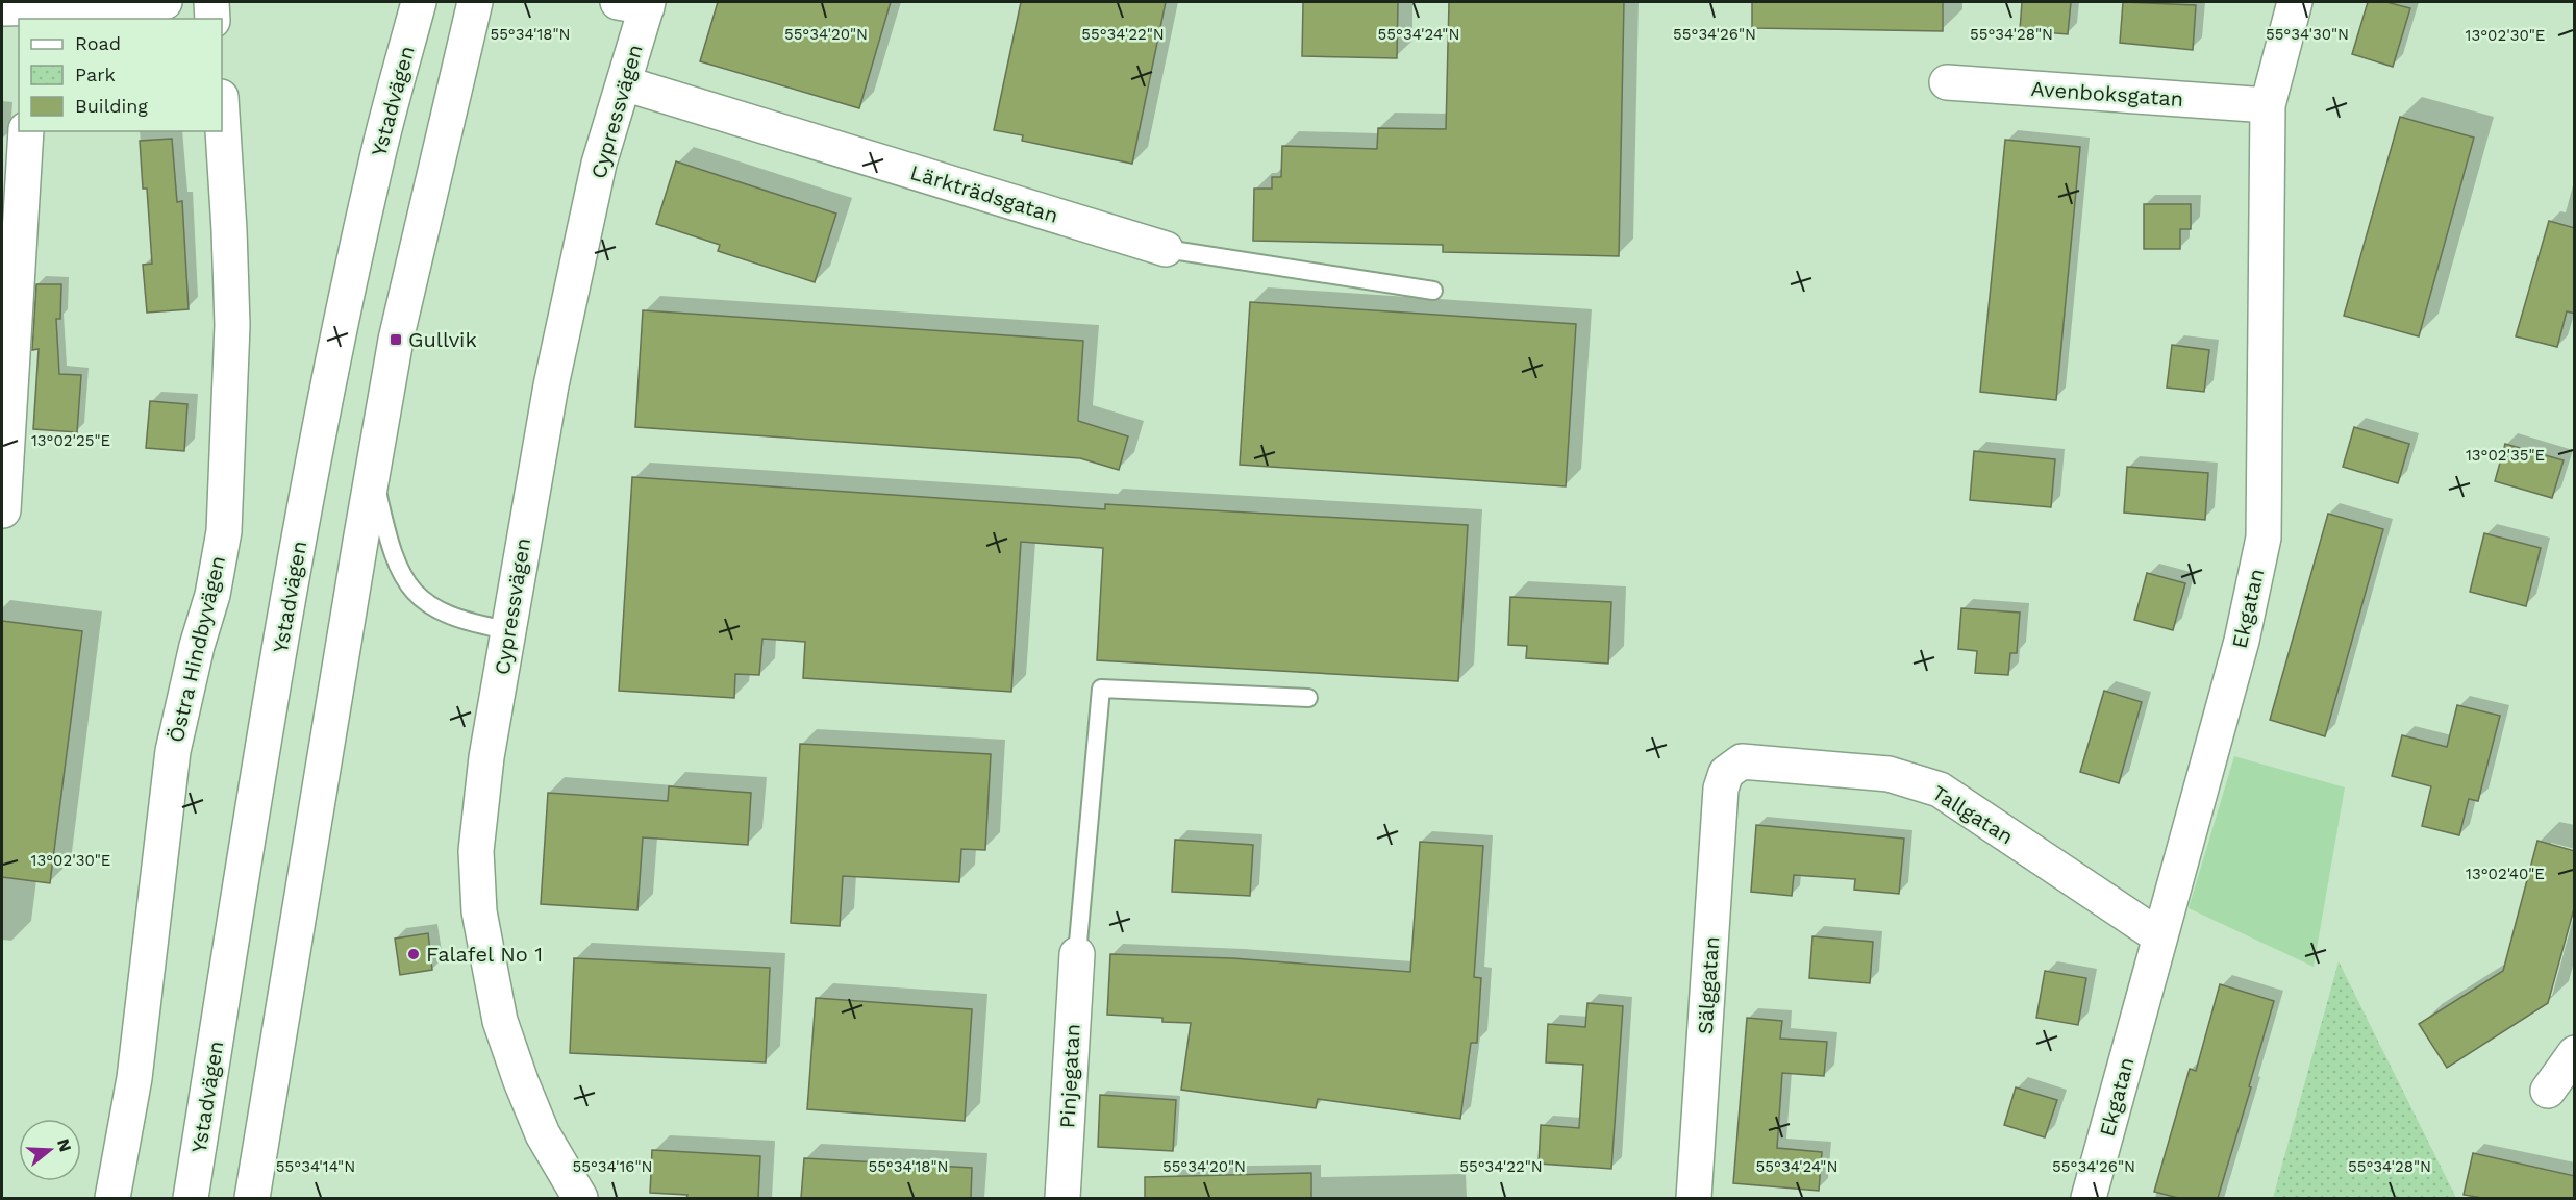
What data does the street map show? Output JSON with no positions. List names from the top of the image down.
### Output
{
  "streets": {
    "street": [
      "Avenboksgatan",
      "Ystadvägen",
      "Cypressvägen",
      "Lärkträdsgatan",
      "Ekgatan",
      "Östra Hindbyvägen",
      "Tallgatan",
      "Sälggatan",
      "Pinjegatan"
    ]
  },
  "crossings": [
    ["Avenboksgatan", "Ekgatan"],
    ["Cypressvägen", "Lärkträdsgatan"],
    ["Ekgatan", "Tallgatan"],
    ["Tallgatan", "Sälggatan"]
  ],
  "places": {
    "transit": ["Gullvik"],
    "other": ["Falafel No 1"]
  },
  "legend": ["Road", "Park", "Building"],
  "north": "right",
  "coordinates": [
    "55°34'18\"N",
    "55°34'20\"N",
    "55°34'22\"N",
    "55°34'24\"N",
    "55°34'26\"N",
    "55°34'28\"N",
    "55°34'30\"N",
    "13°02'30\"E",
    "13°02'25\"E",
    "13°02'35\"E",
    "13°02'40\"E",
    "55°34'14\"N",
    "55°34'16\"N"
  ]
}
